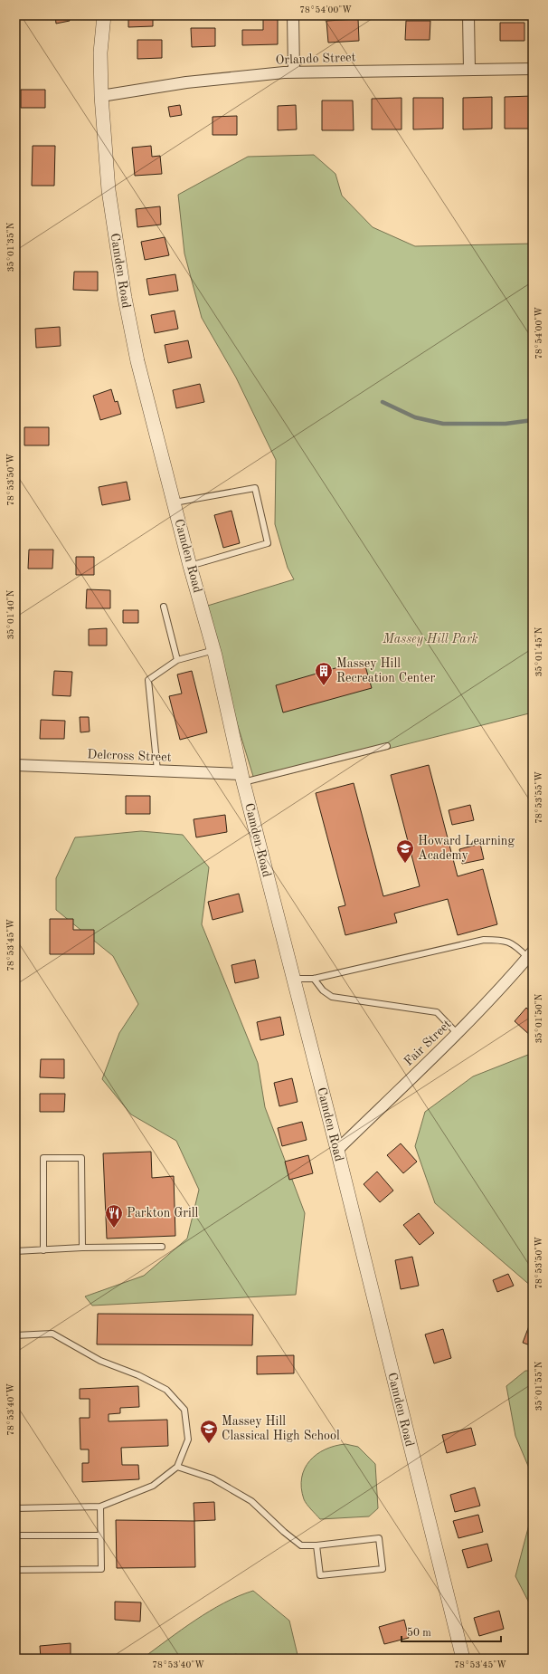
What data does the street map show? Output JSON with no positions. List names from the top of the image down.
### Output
{
  "streets": {
    "street": [
      "Orlando Street",
      "Camden Road",
      "Delcross Street",
      "Fair Street"
    ]
  },
  "crossings": [
    ["Orlando Street", "Camden Road"],
    ["Camden Road", "Delcross Street"],
    ["Camden Road", "Fair Street"]
  ],
  "parks": ["Massey Hill Park"],
  "places": {
    "building": ["Massey Hill Recreation Center"],
    "school or university": ["Howard Learning Academy", "Massey Hill Classical High School"],
    "restaurant": ["Parkton Grill"]
  },
  "scale_bar": "50 m",
  "coordinates": [
    "78°54'00\"W",
    "35°01'35\"N",
    "78°53'50\"W",
    "35°01'40\"N",
    "35°01'45\"N",
    "78°53'55\"W",
    "78°53'45\"W",
    "35°01'50\"N",
    "35°01'55\"N",
    "78°53'40\"W"
  ]
}
